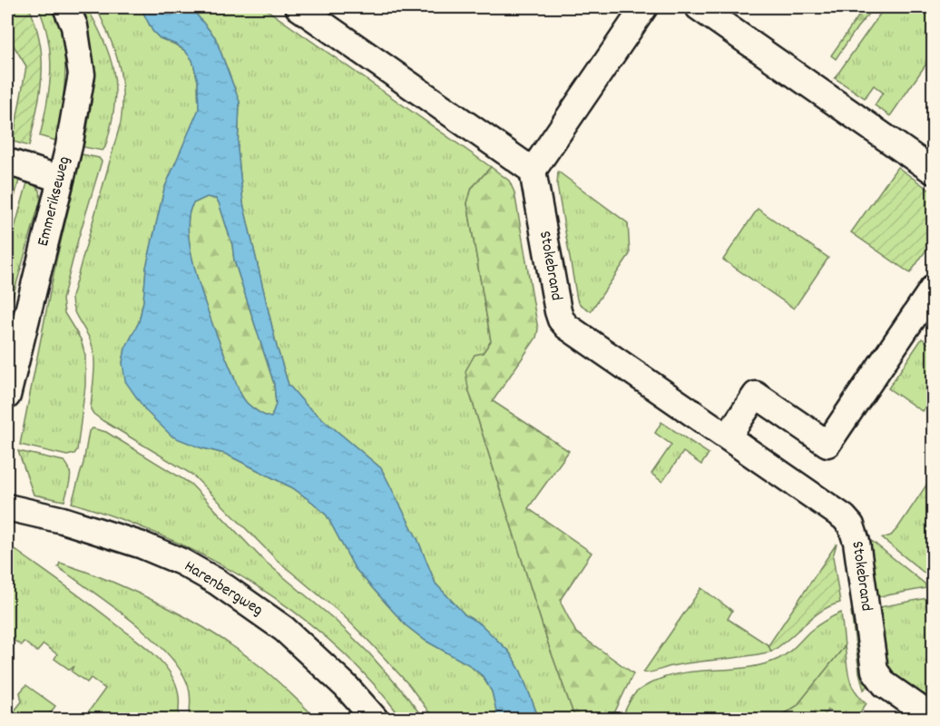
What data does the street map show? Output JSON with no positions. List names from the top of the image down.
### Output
{
  "streets": {
    "street": ["Emmerikseweg", "Stokebrand", "Harenbergweg"]
  }
}
